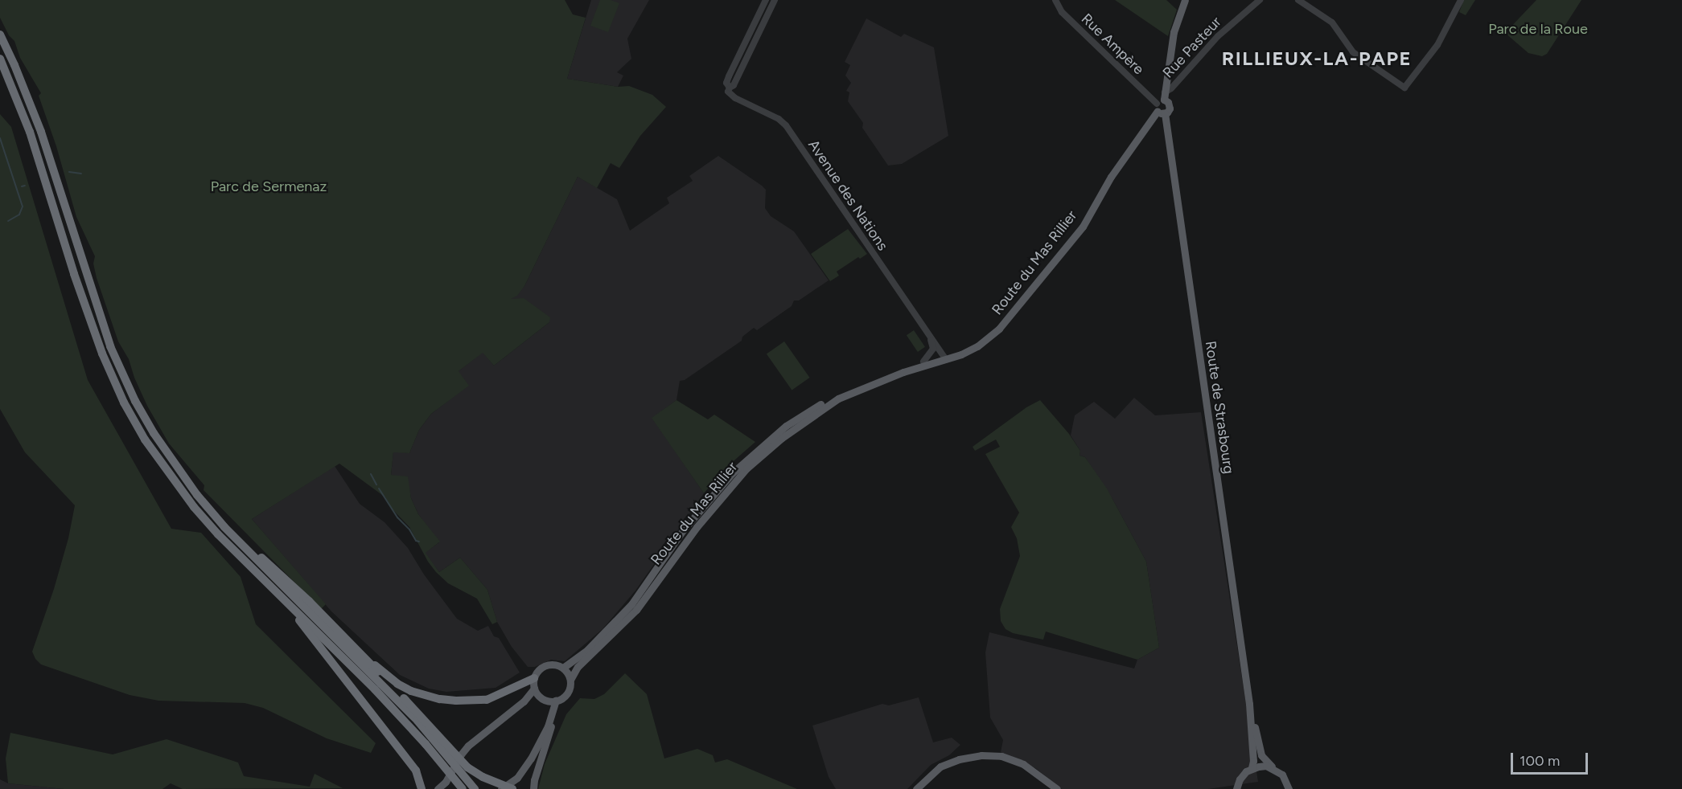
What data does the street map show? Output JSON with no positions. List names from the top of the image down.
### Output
{
  "streets": {
    "main road": ["Route du Mas Rillier", "Route de Strasbourg"],
    "street": ["Rue Ampère", "Rue Pasteur", "Avenue des Nations"]
  },
  "crossings": [
    ["Rue Ampère", "Rue Pasteur"],
    ["Rue Ampère", "Route du Mas Rillier"],
    ["Rue Ampère", "Route de Strasbourg"],
    ["Rue Pasteur", "Route du Mas Rillier"],
    ["Rue Pasteur", "Route de Strasbourg"],
    ["Avenue des Nations", "Route du Mas Rillier"],
    ["Route du Mas Rillier", "Route de Strasbourg"]
  ],
  "districts": ["RILLIEUX-LA-PAPE"],
  "parks": ["Parc de la Roue", "Parc de Sermenaz"],
  "scale_bar": "100 m"
}
